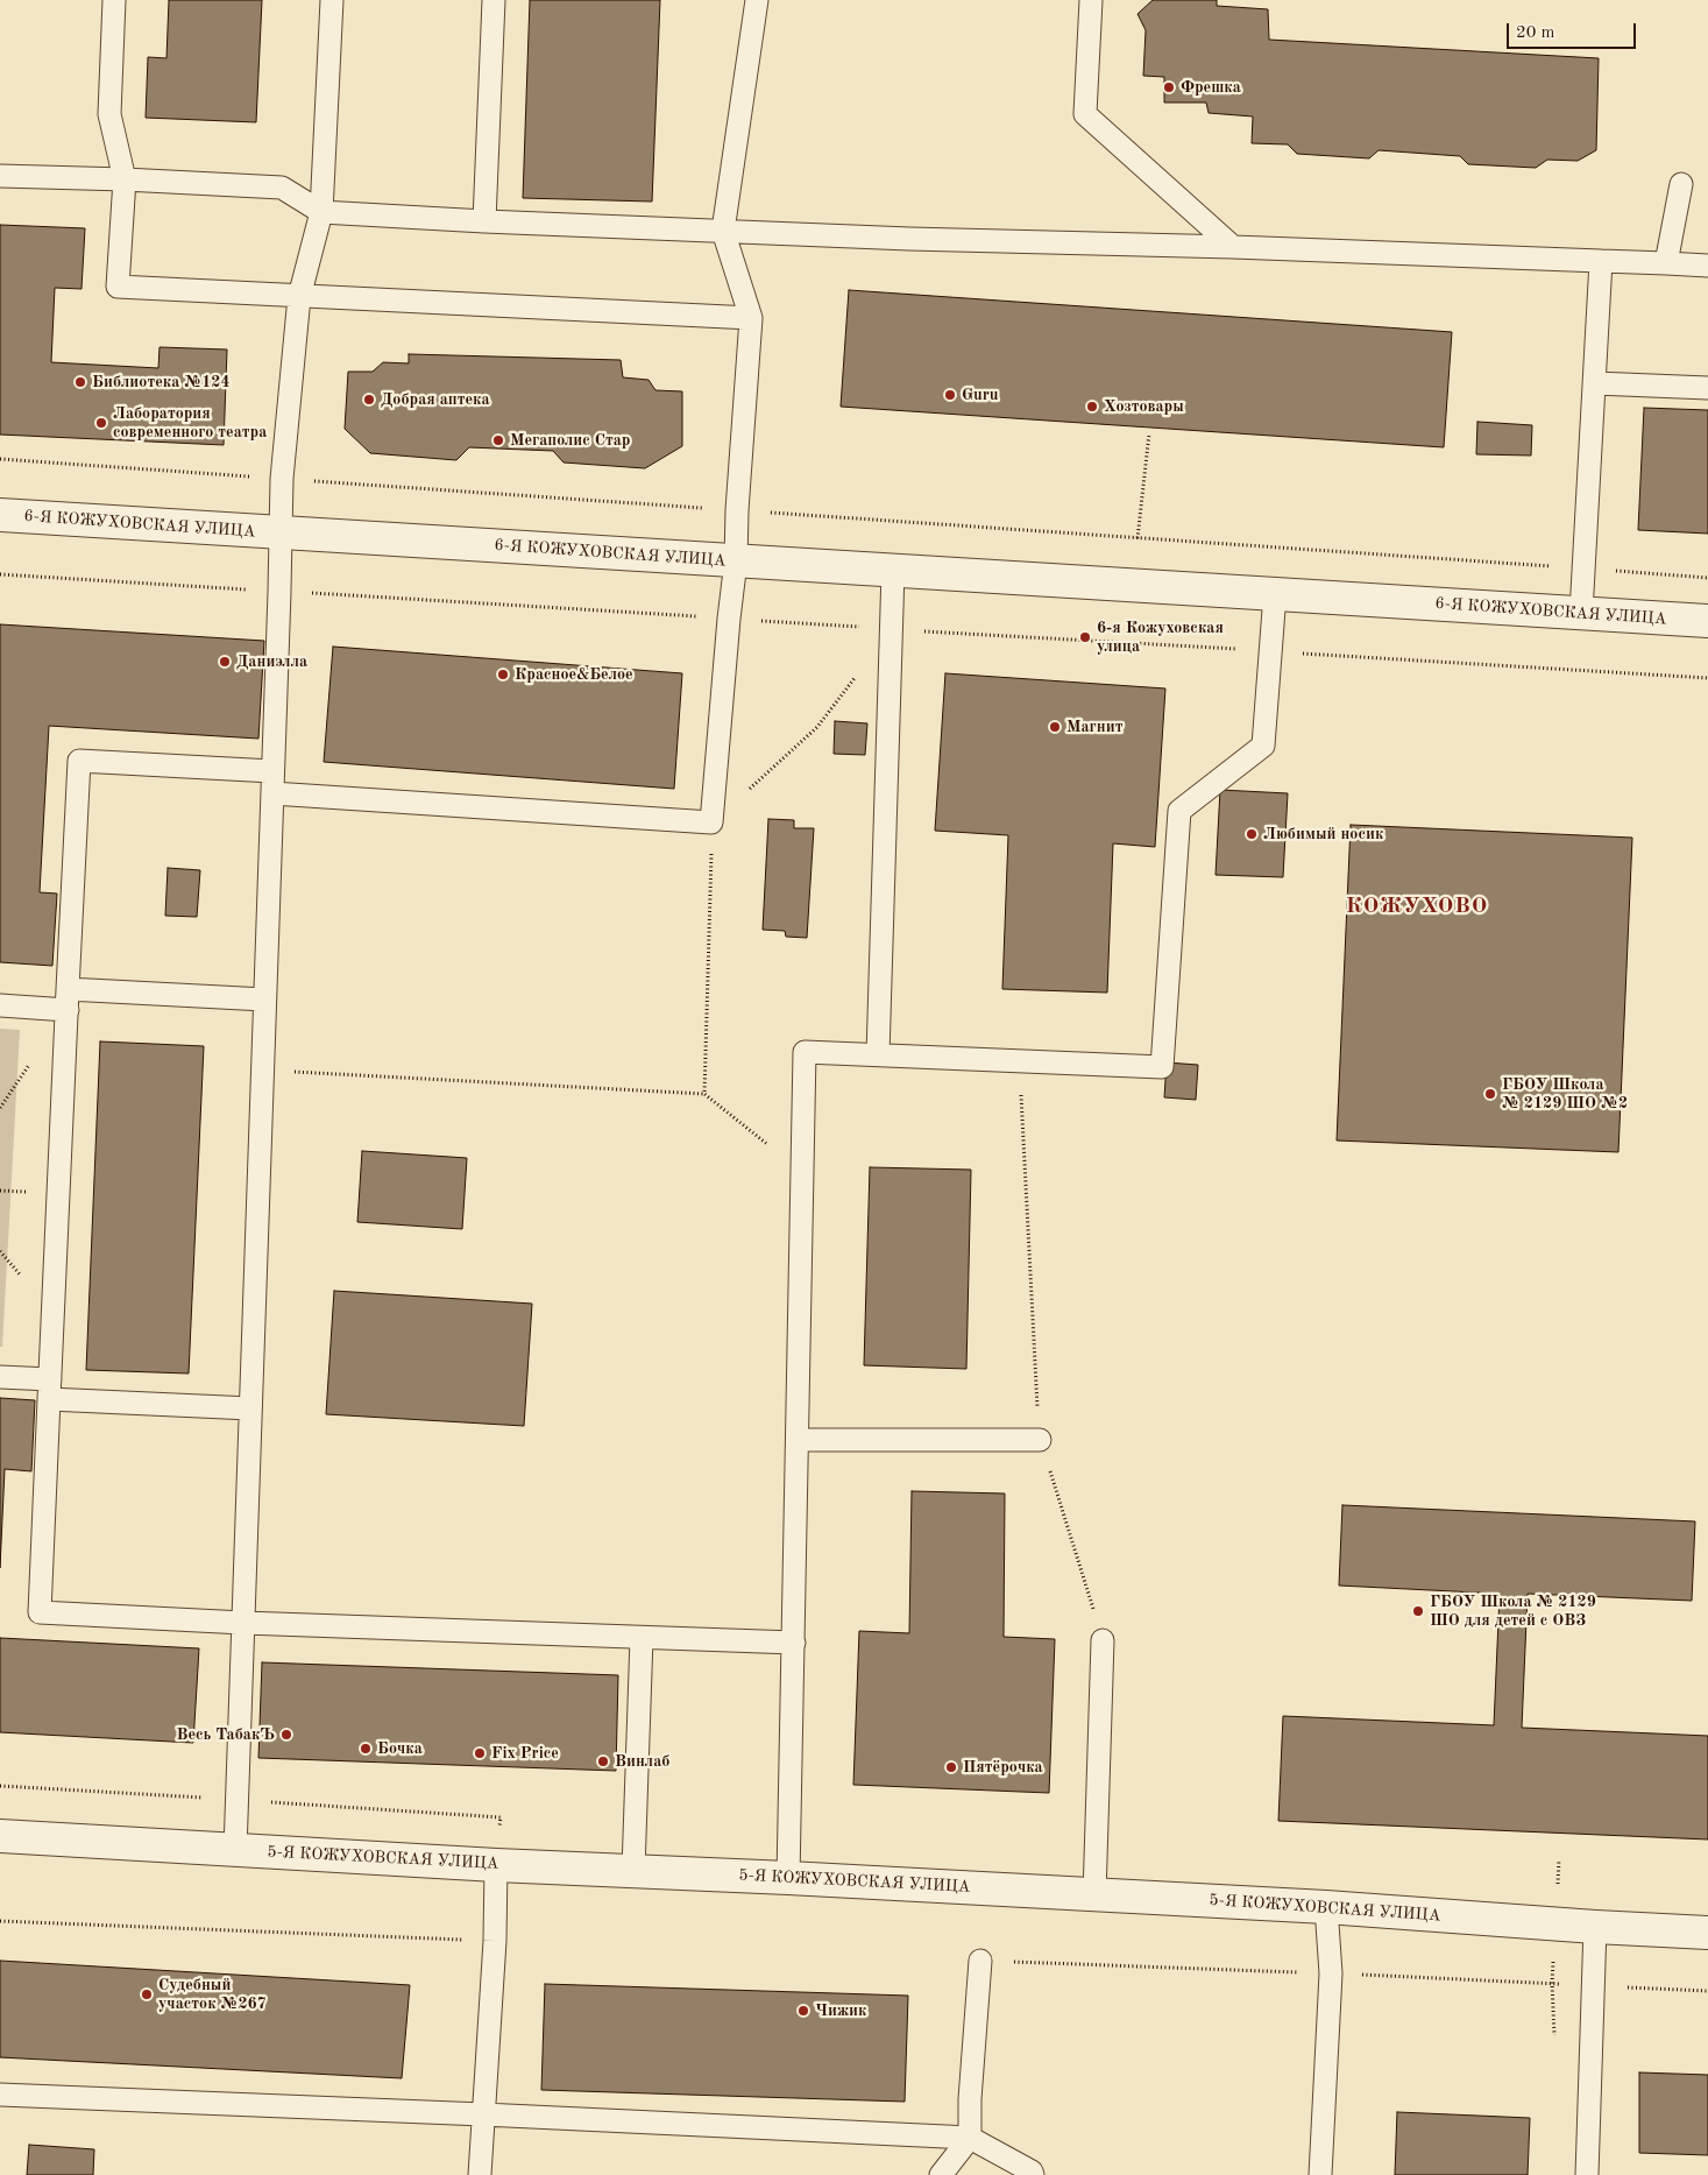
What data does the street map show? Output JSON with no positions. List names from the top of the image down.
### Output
{
  "streets": {
    "street": ["6-Я КОЖУХОВСКАЯ УЛИЦА", "5-Я КОЖУХОВСКАЯ УЛИЦА"]
  },
  "districts": ["КОЖУХОВО"],
  "places": [
    "Фрешка",
    "Библиотека №124",
    "Guru",
    "Добрая аптека",
    "Хозтовары",
    "Лаборатория современного театра",
    "Мегаполис Стар",
    "6-я Кожуховская улица",
    "Даниэлла",
    "Красное&Белое",
    "Магнит",
    "Любимый носик",
    "ГБОУ Школа № 2129 ШО №2",
    "ГБОУ Школа № 2129 ШО для детей с ОВЗ",
    "Весь ТабакЪ",
    "Бочка",
    "Fix Price",
    "Винлаб",
    "Пятёрочка",
    "Судебный участок №267",
    "Чижик"
  ],
  "scale_bar": "20 m"
}
